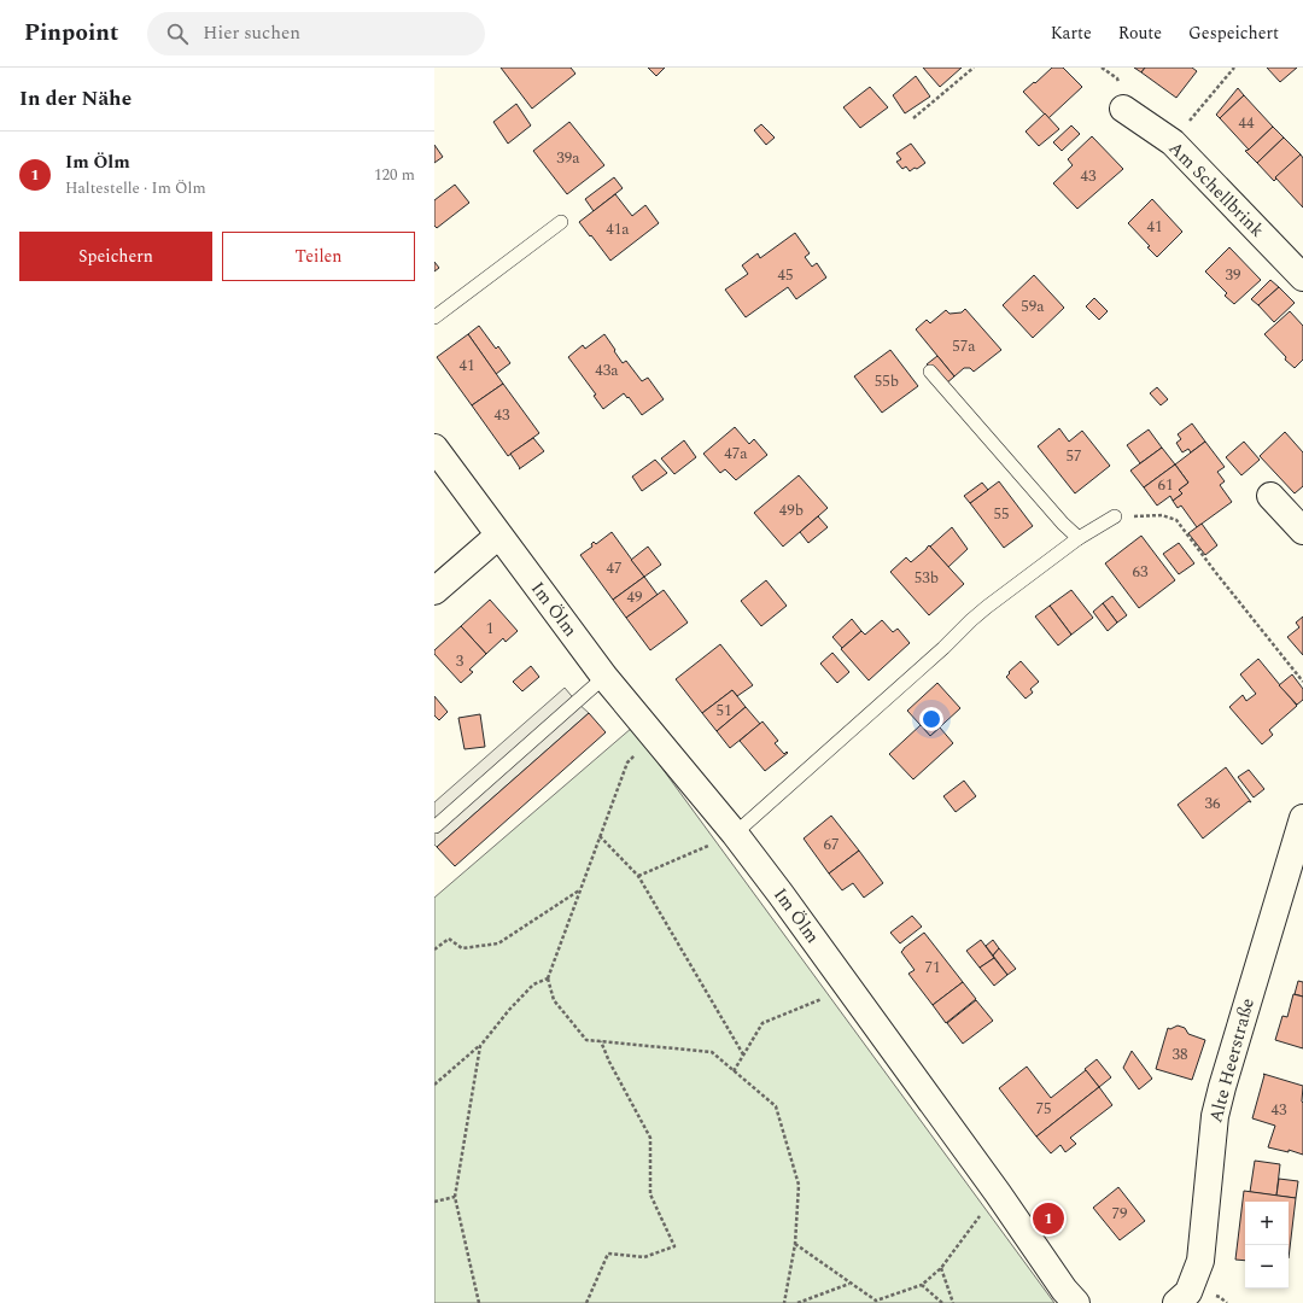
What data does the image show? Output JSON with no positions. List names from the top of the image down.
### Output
{
  "streets": {
    "street": ["Am Schellbrink", "Im Ölm", "Alte Heerstraße"]
  },
  "house_numbers": [
    "44",
    "39a",
    "43",
    "41",
    "41a",
    "45",
    "39",
    "59a",
    "57a",
    "41",
    "43a",
    "55b",
    "43",
    "47a",
    "57",
    "61",
    "49b",
    "55",
    "47",
    "63",
    "53b",
    "49",
    "1",
    "3",
    "51",
    "36",
    "67",
    "71",
    "38",
    "75",
    "43",
    "79"
  ],
  "page": {
    "header": "Pinpoint",
    "search": "Hier suchen",
    "nav": ["Karte", "Route", "Gespeichert"],
    "heading": "In der Nähe",
    "list": [
      {
        "mark": "1",
        "name": "Im Ölm",
        "note": "Haltestelle · Im Ölm",
        "value": "120 m"
      }
    ],
    "buttons": ["Speichern", "Teilen"],
    "pins": "1",
    "map_buttons": ["+", "−"]
  }
}
